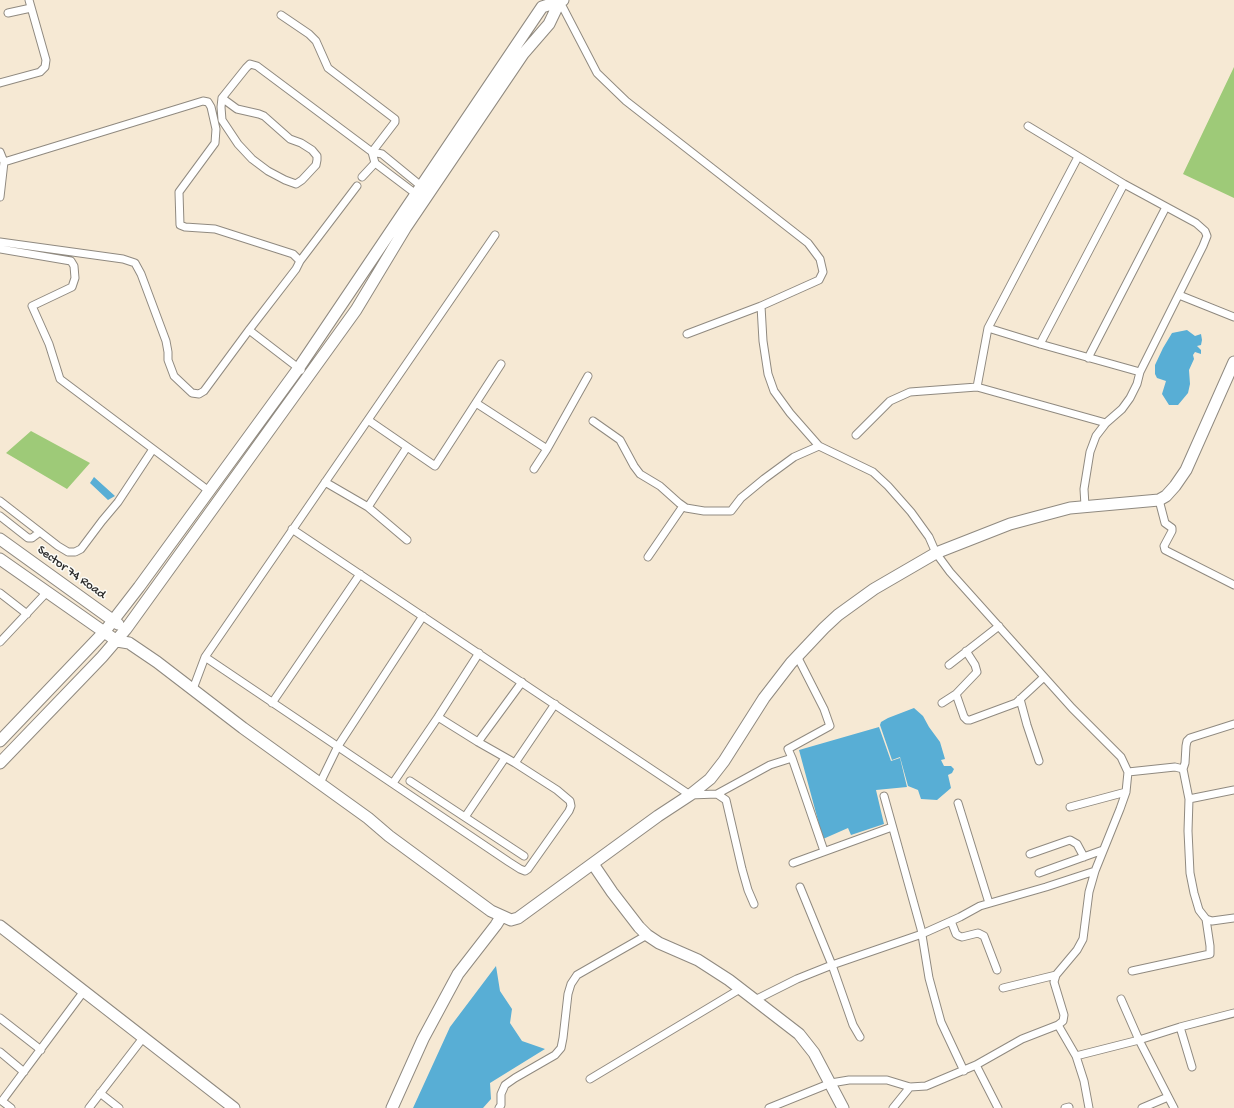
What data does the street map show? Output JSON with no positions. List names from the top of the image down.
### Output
{
  "streets": {
    "street": ["Sector 74 Road"]
  }
}
